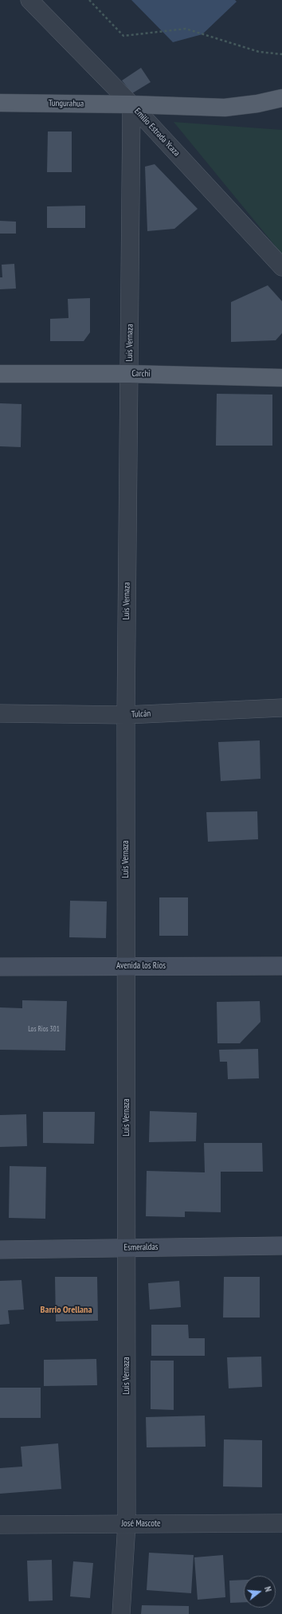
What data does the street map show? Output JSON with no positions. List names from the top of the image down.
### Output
{
  "streets": {
    "main road": [
      "Tungurahua",
      "Carchi",
      "Avenida los Ríos",
      "Esmeraldas"
    ],
    "street": [
      "Emilio Estrada Ycaza",
      "Luis Vernaza",
      "Tulcán",
      "José Mascote"
    ]
  },
  "crossings": [
    ["Tungurahua", "Emilio Estrada Ycaza"],
    ["Tungurahua", "Luis Vernaza"],
    ["Emilio Estrada Ycaza", "Luis Vernaza"],
    ["Luis Vernaza", "Carchi"],
    ["Luis Vernaza", "Tulcán"],
    ["Luis Vernaza", "Avenida los Ríos"],
    ["Luis Vernaza", "Esmeraldas"],
    ["Luis Vernaza", "José Mascote"]
  ],
  "districts": ["Barrio Orellana"],
  "house_numbers": ["Los Rios 301"],
  "north": "right"
}
